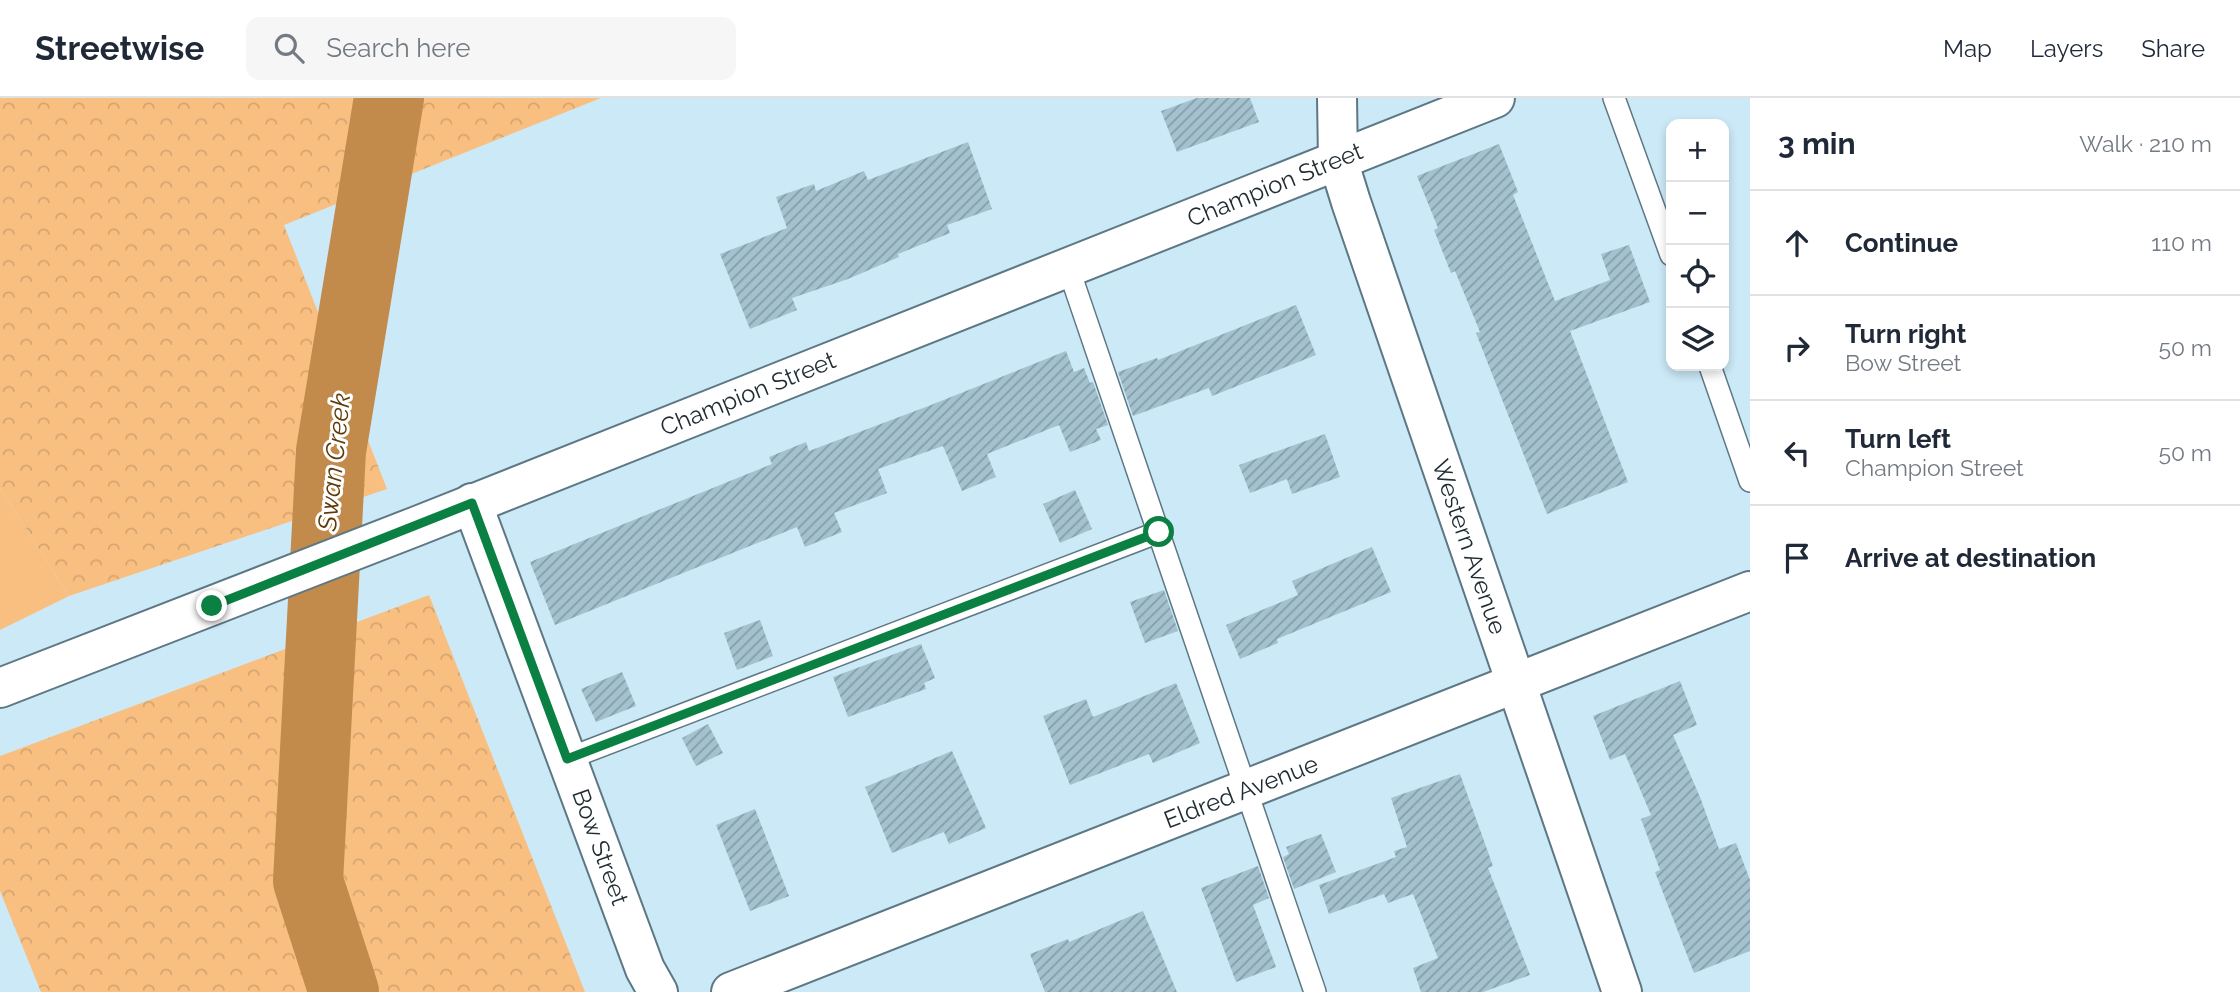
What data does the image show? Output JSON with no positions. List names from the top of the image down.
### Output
{
  "streets": {
    "street": [
      "Champion Street",
      "Western Avenue",
      "Eldred Avenue",
      "Bow Street"
    ]
  },
  "crossings": [
    ["Champion Street", "Western Avenue"],
    ["Champion Street", "Bow Street"],
    ["Western Avenue", "Eldred Avenue"]
  ],
  "water": ["Swan Creek"],
  "page": {
    "header": "Streetwise",
    "search": "Search here",
    "nav": ["Map", "Layers", "Share"],
    "heading": ["3 min", "Walk · 210 m"],
    "map_buttons": ["+", "−"],
    "list": [
      ["Continue", "110 m"],
      ["Turn right", "Bow Street", "50 m"],
      ["Turn left", "Champion Street", "50 m"],
      "Arrive at destination"
    ]
  }
}
